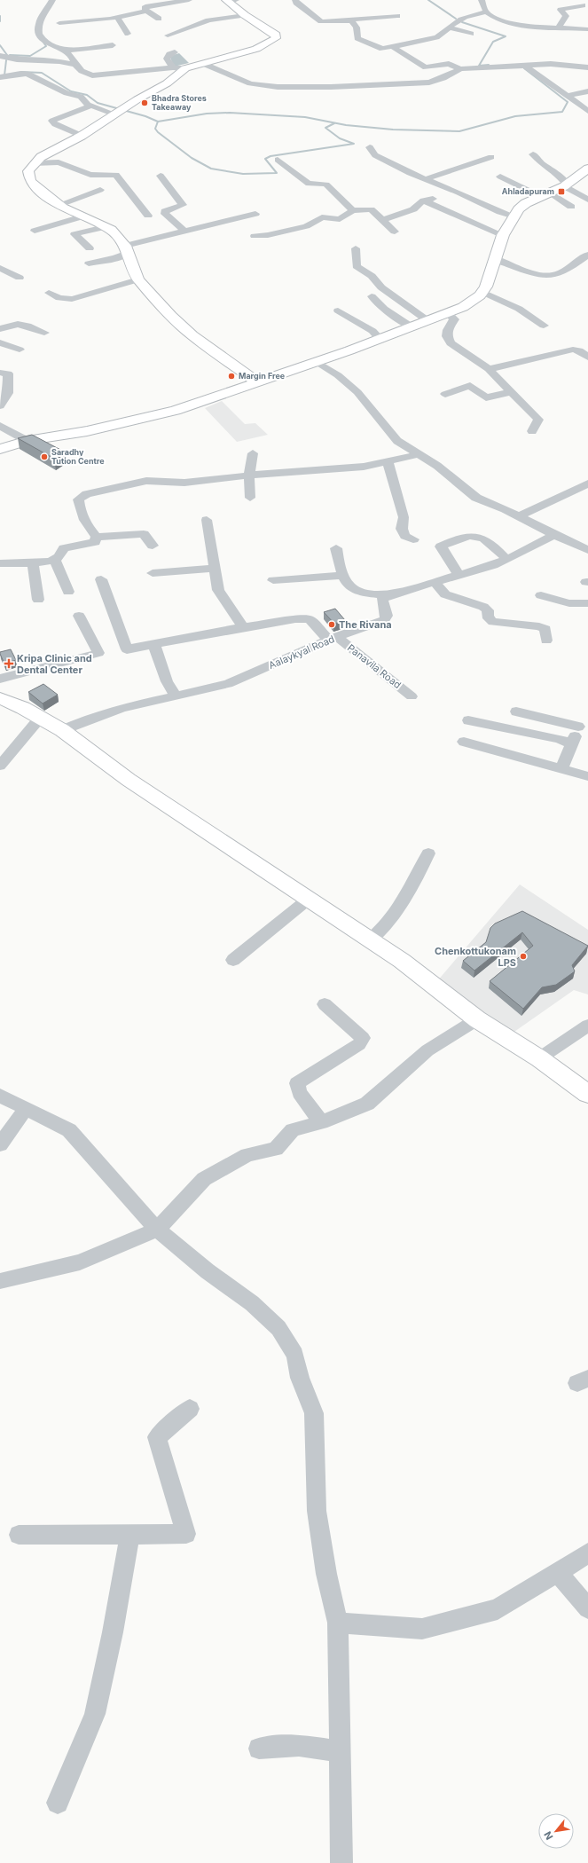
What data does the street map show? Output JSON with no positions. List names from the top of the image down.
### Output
{
  "streets": {
    "street": ["Aalaykyal Road", "Panavila Road"]
  },
  "crossings": [
    ["Aalaykyal Road", "Panavila Road"]
  ],
  "places": {
    "other": [
      "Bhadra Stores Takeaway",
      "Margin Free",
      "Saradhy Tution Centre",
      "The Rivana",
      "Chenkottukonam LPS"
    ],
    "transit": ["Ahladapuram"],
    "health": ["Kripa Clinic and Dental Center"]
  },
  "north": "bottom left"
}
